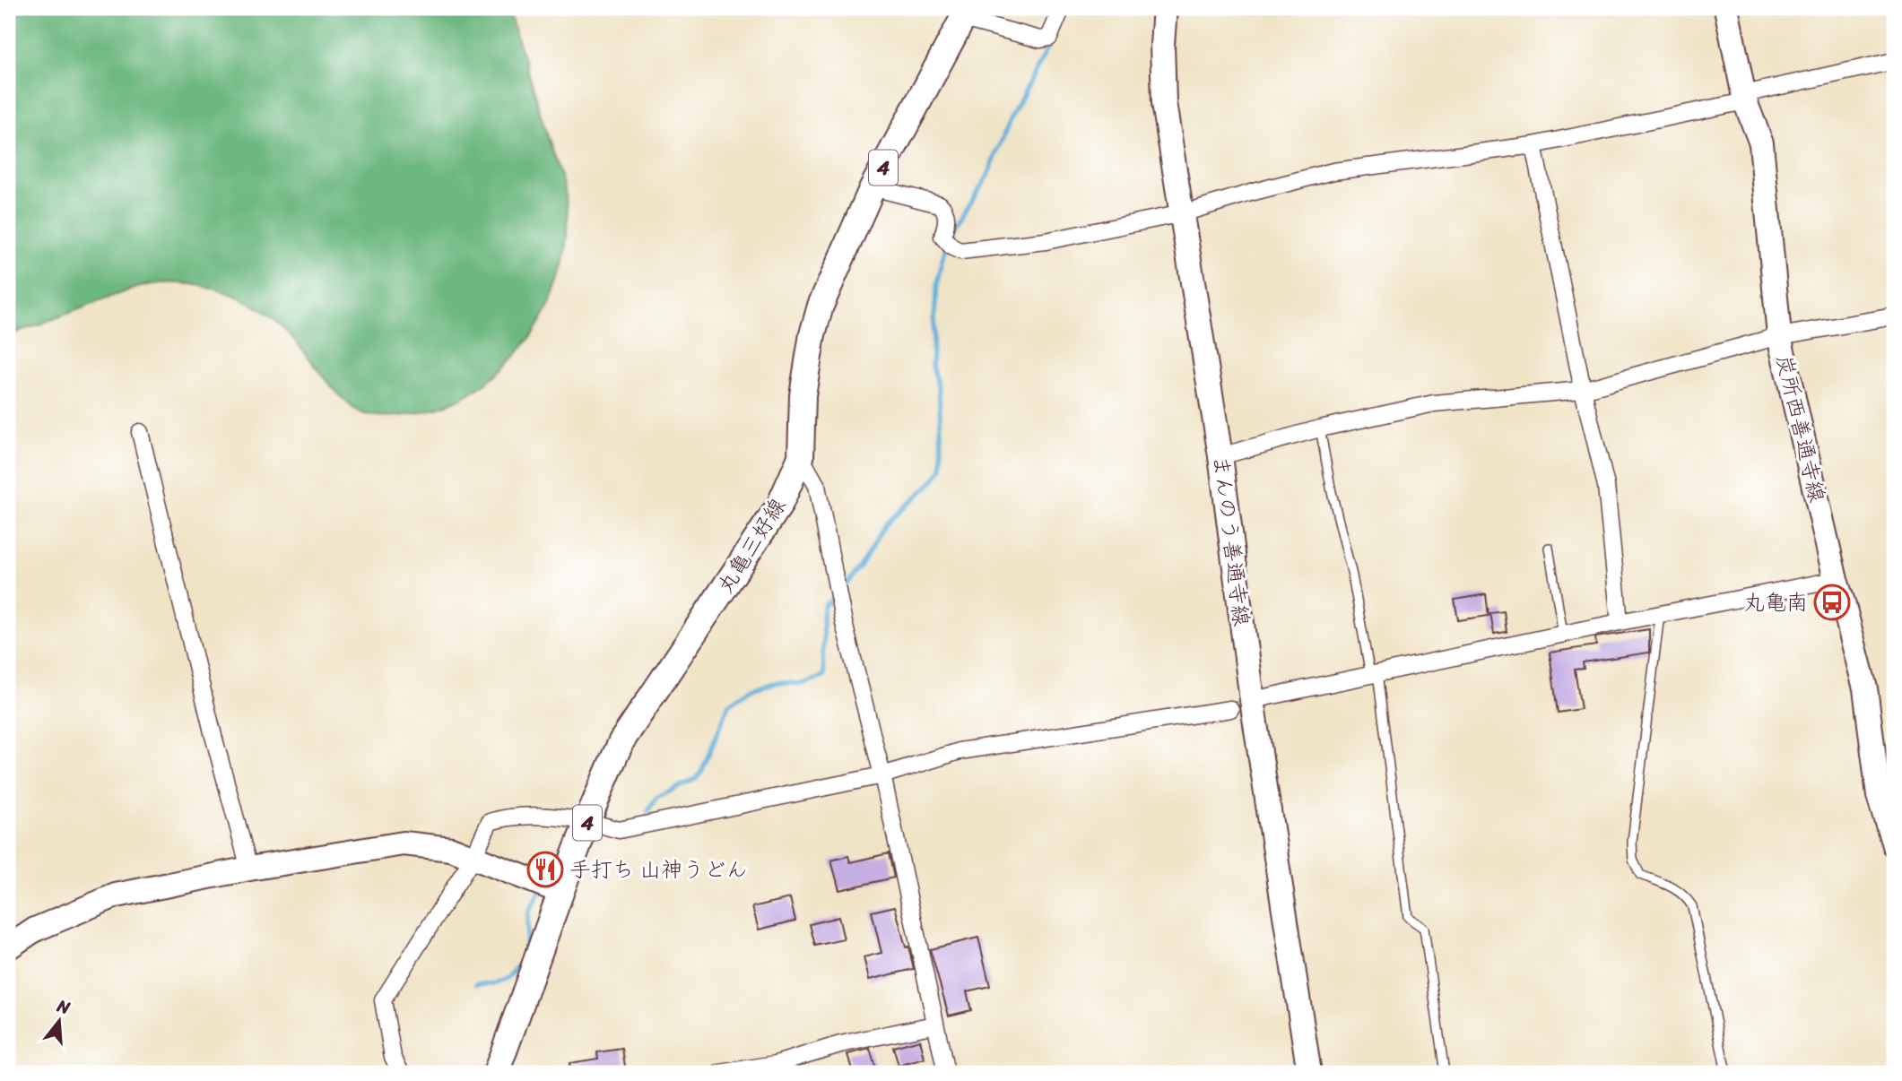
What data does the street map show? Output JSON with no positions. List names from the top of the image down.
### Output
{
  "streets": {
    "main road": [
      "4",
      "炭所西善通寺線",
      "まんのう善通寺線",
      "丸亀三好線"
    ]
  },
  "places": {
    "bus stop": ["丸亀南"],
    "restaurant": ["手打ち 山神うどん"]
  },
  "north": "top"
}
